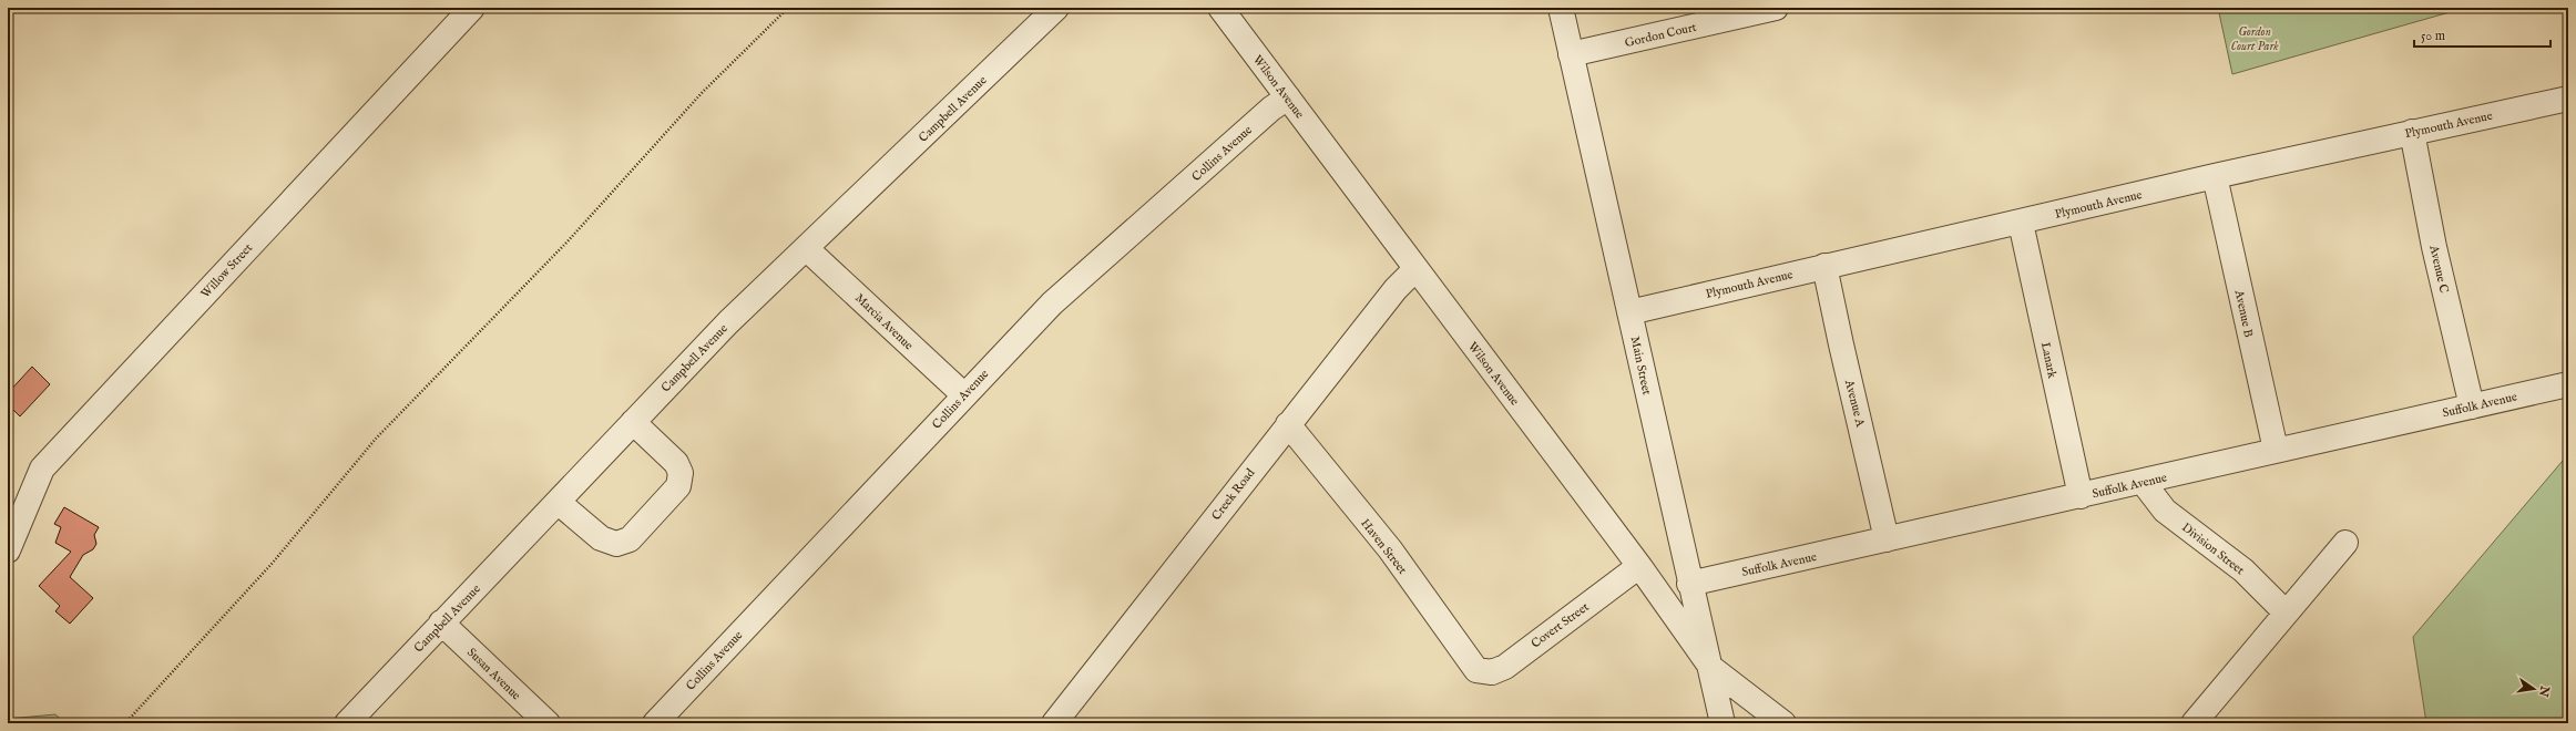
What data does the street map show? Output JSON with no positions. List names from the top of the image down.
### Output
{
  "streets": {
    "street": [
      "Gordon Court",
      "Wilson Avenue",
      "Campbell Avenue",
      "Plymouth Avenue",
      "Collins Avenue",
      "Avenue C",
      "Willow Street",
      "Avenue B",
      "Marcia Avenue",
      "Lanark",
      "Main Street",
      "Avenue A",
      "Suffolk Avenue",
      "Creek Road",
      "Haven Street",
      "Division Street",
      "Covert Street",
      "Susan Avenue"
    ]
  },
  "crossings": [
    ["Gordon Court", "Main Street"],
    ["Wilson Avenue", "Collins Avenue"],
    ["Wilson Avenue", "Main Street"],
    ["Wilson Avenue", "Creek Road"],
    ["Wilson Avenue", "Covert Street"],
    ["Campbell Avenue", "Marcia Avenue"],
    ["Campbell Avenue", "Susan Avenue"],
    ["Plymouth Avenue", "Avenue C"],
    ["Plymouth Avenue", "Avenue B"],
    ["Plymouth Avenue", "Lanark"],
    ["Plymouth Avenue", "Main Street"],
    ["Plymouth Avenue", "Avenue A"],
    ["Collins Avenue", "Marcia Avenue"],
    ["Avenue C", "Suffolk Avenue"],
    ["Avenue B", "Suffolk Avenue"],
    ["Lanark", "Suffolk Avenue"],
    ["Main Street", "Suffolk Avenue"],
    ["Avenue A", "Suffolk Avenue"],
    ["Suffolk Avenue", "Division Street"],
    ["Creek Road", "Haven Street"],
    ["Haven Street", "Covert Street"]
  ],
  "parks": ["Gordon Court Park"],
  "scale_bar": "50 m",
  "north": "right"
}
